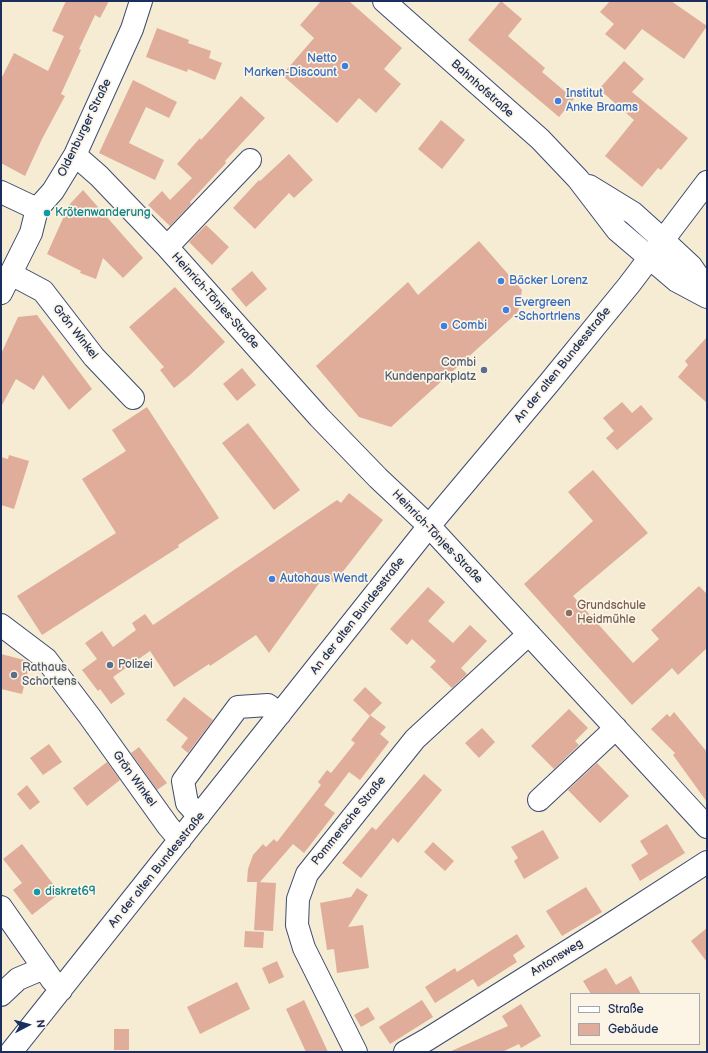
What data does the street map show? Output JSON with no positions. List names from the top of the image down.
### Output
{
  "streets": {
    "street": [
      "Bahnhofstraße",
      "Oldenburger Straße",
      "Heinrich-Tönjes-Straße",
      "Grön Winkel",
      "An der alten Bundesstraße",
      "Pommersche Straße",
      "Antonsweg"
    ]
  },
  "crossings": [
    ["Bahnhofstraße", "An der alten Bundesstraße"],
    ["Oldenburger Straße", "Heinrich-Tönjes-Straße"],
    ["Oldenburger Straße", "Grön Winkel"],
    ["Heinrich-Tönjes-Straße", "An der alten Bundesstraße"],
    ["Heinrich-Tönjes-Straße", "Pommersche Straße"],
    ["Grön Winkel", "An der alten Bundesstraße"]
  ],
  "places": [
    "Netto Marken-Discount",
    "Institut Anke Braams",
    "Krötenwanderung",
    "Bäcker Lorenz",
    "Evergreen -Schortrlens",
    "Combi",
    "Combi Kundenparkplatz",
    "Autohaus Wendt",
    "Grundschule Heidmühle",
    "Polizei",
    "Rathaus Schortens",
    "diskret69"
  ],
  "legend": ["Straße", "Gebäude"],
  "north": "right"
}
